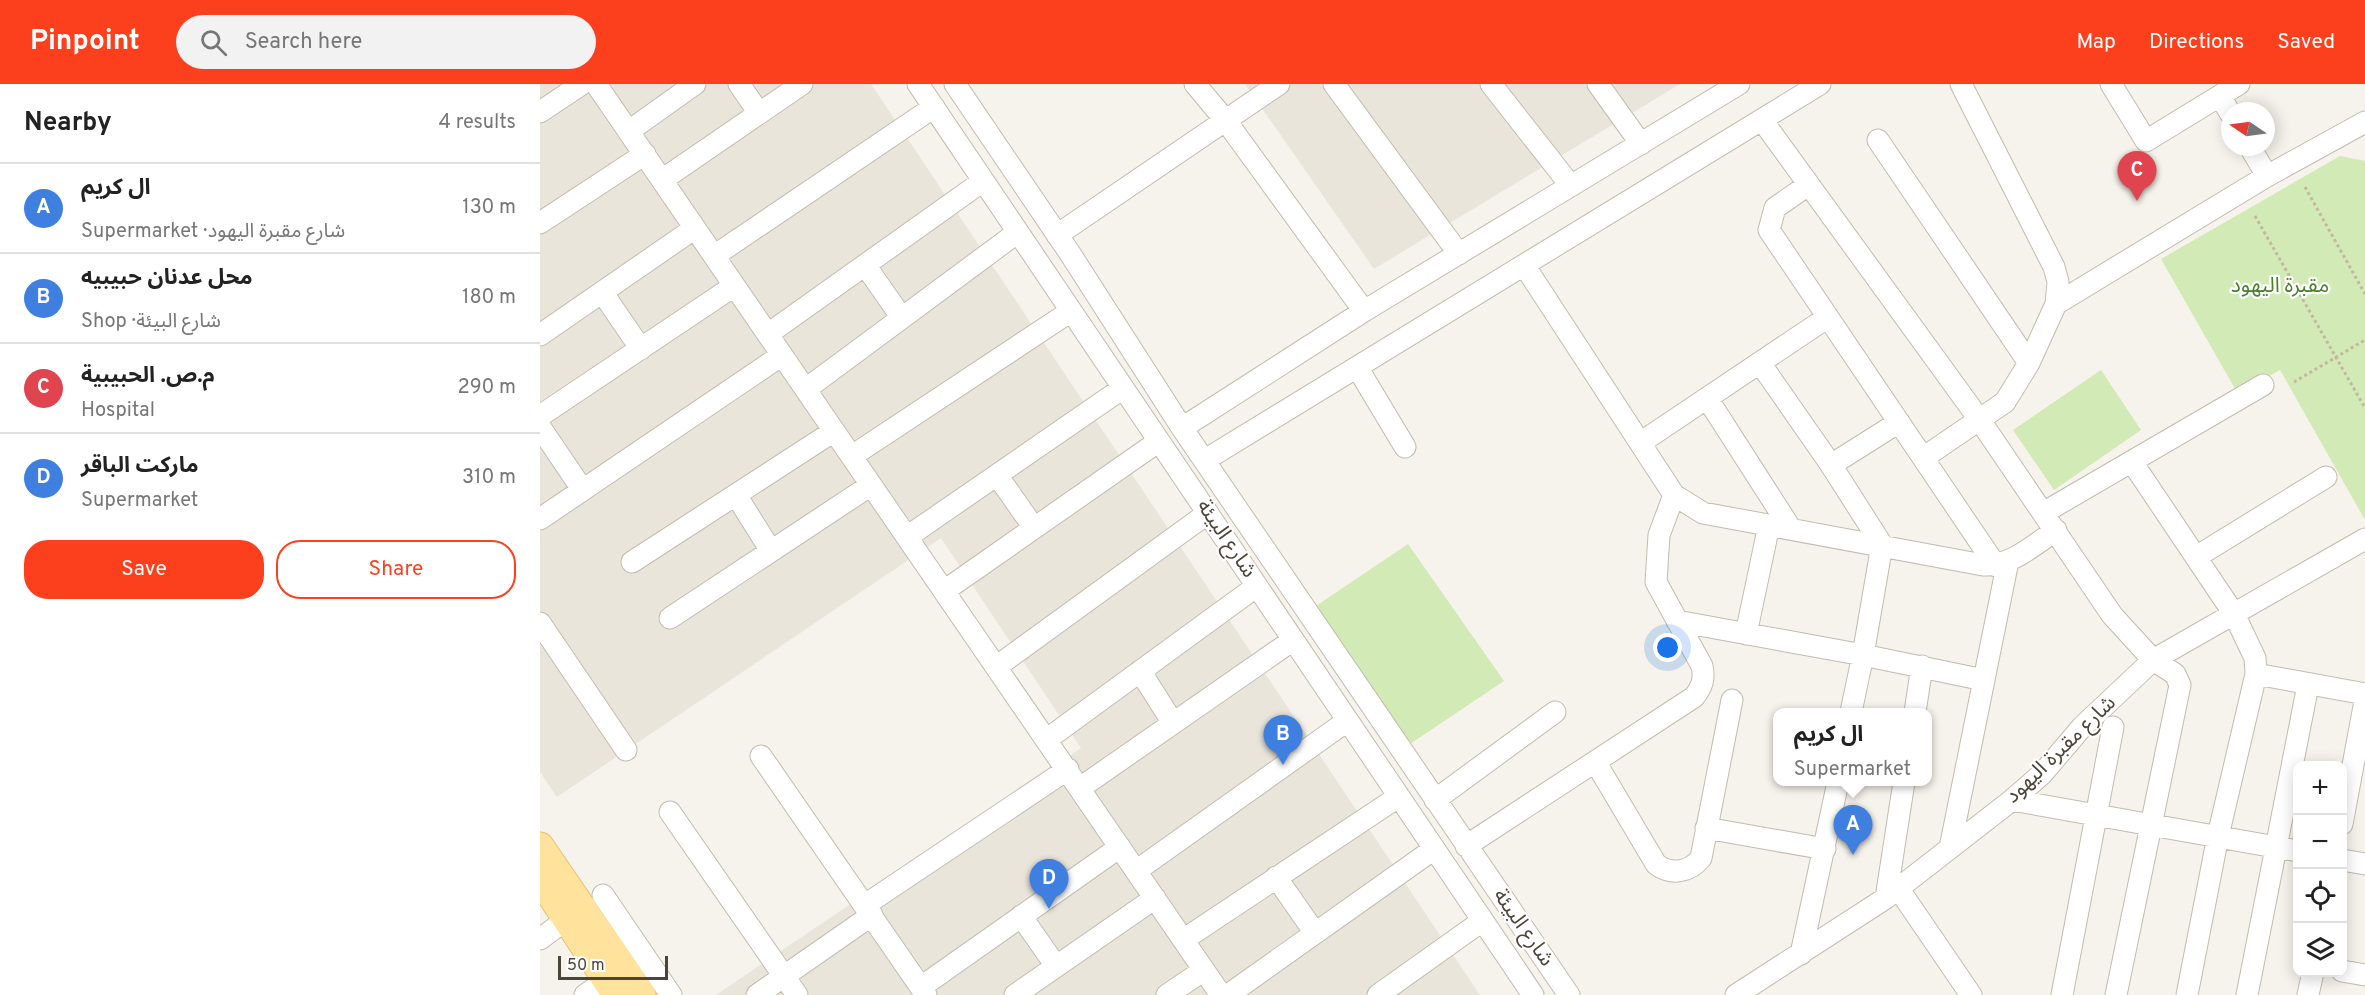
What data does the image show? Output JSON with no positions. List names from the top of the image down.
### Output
{
  "streets": {
    "street": ["شارع البيئة", "شارع مقبرة اليهود"]
  },
  "parks": ["مقبرة اليهود"],
  "scale_bar": "50 m",
  "north": "left",
  "page": {
    "header": "Pinpoint",
    "search": "Search here",
    "nav": ["Map", "Directions", "Saved"],
    "heading": ["Nearby", "4 results"],
    "pins": [
      "C",
      "B",
      "A",
      "D"
    ],
    "list": [
      {
        "mark": "A",
        "name": "ال كريم",
        "note": "Supermarket · شارع مقبرة اليهود",
        "value": "130 m"
      },
      {
        "mark": "B",
        "name": "محل عدنان حبيبيه",
        "note": "Shop · شارع البيئة",
        "value": "180 m"
      },
      {
        "mark": "C",
        "name": "م.ص. الحبيبية",
        "note": "Hospital",
        "value": "290 m"
      },
      {
        "mark": "D",
        "name": "ماركت الباقر",
        "note": "Supermarket",
        "value": "310 m"
      }
    ],
    "buttons": ["Save", "Share"],
    "popup": ["ال كريم", "Supermarket"],
    "map_buttons": ["+", "−"],
    "scale": "50 m"
  }
}
